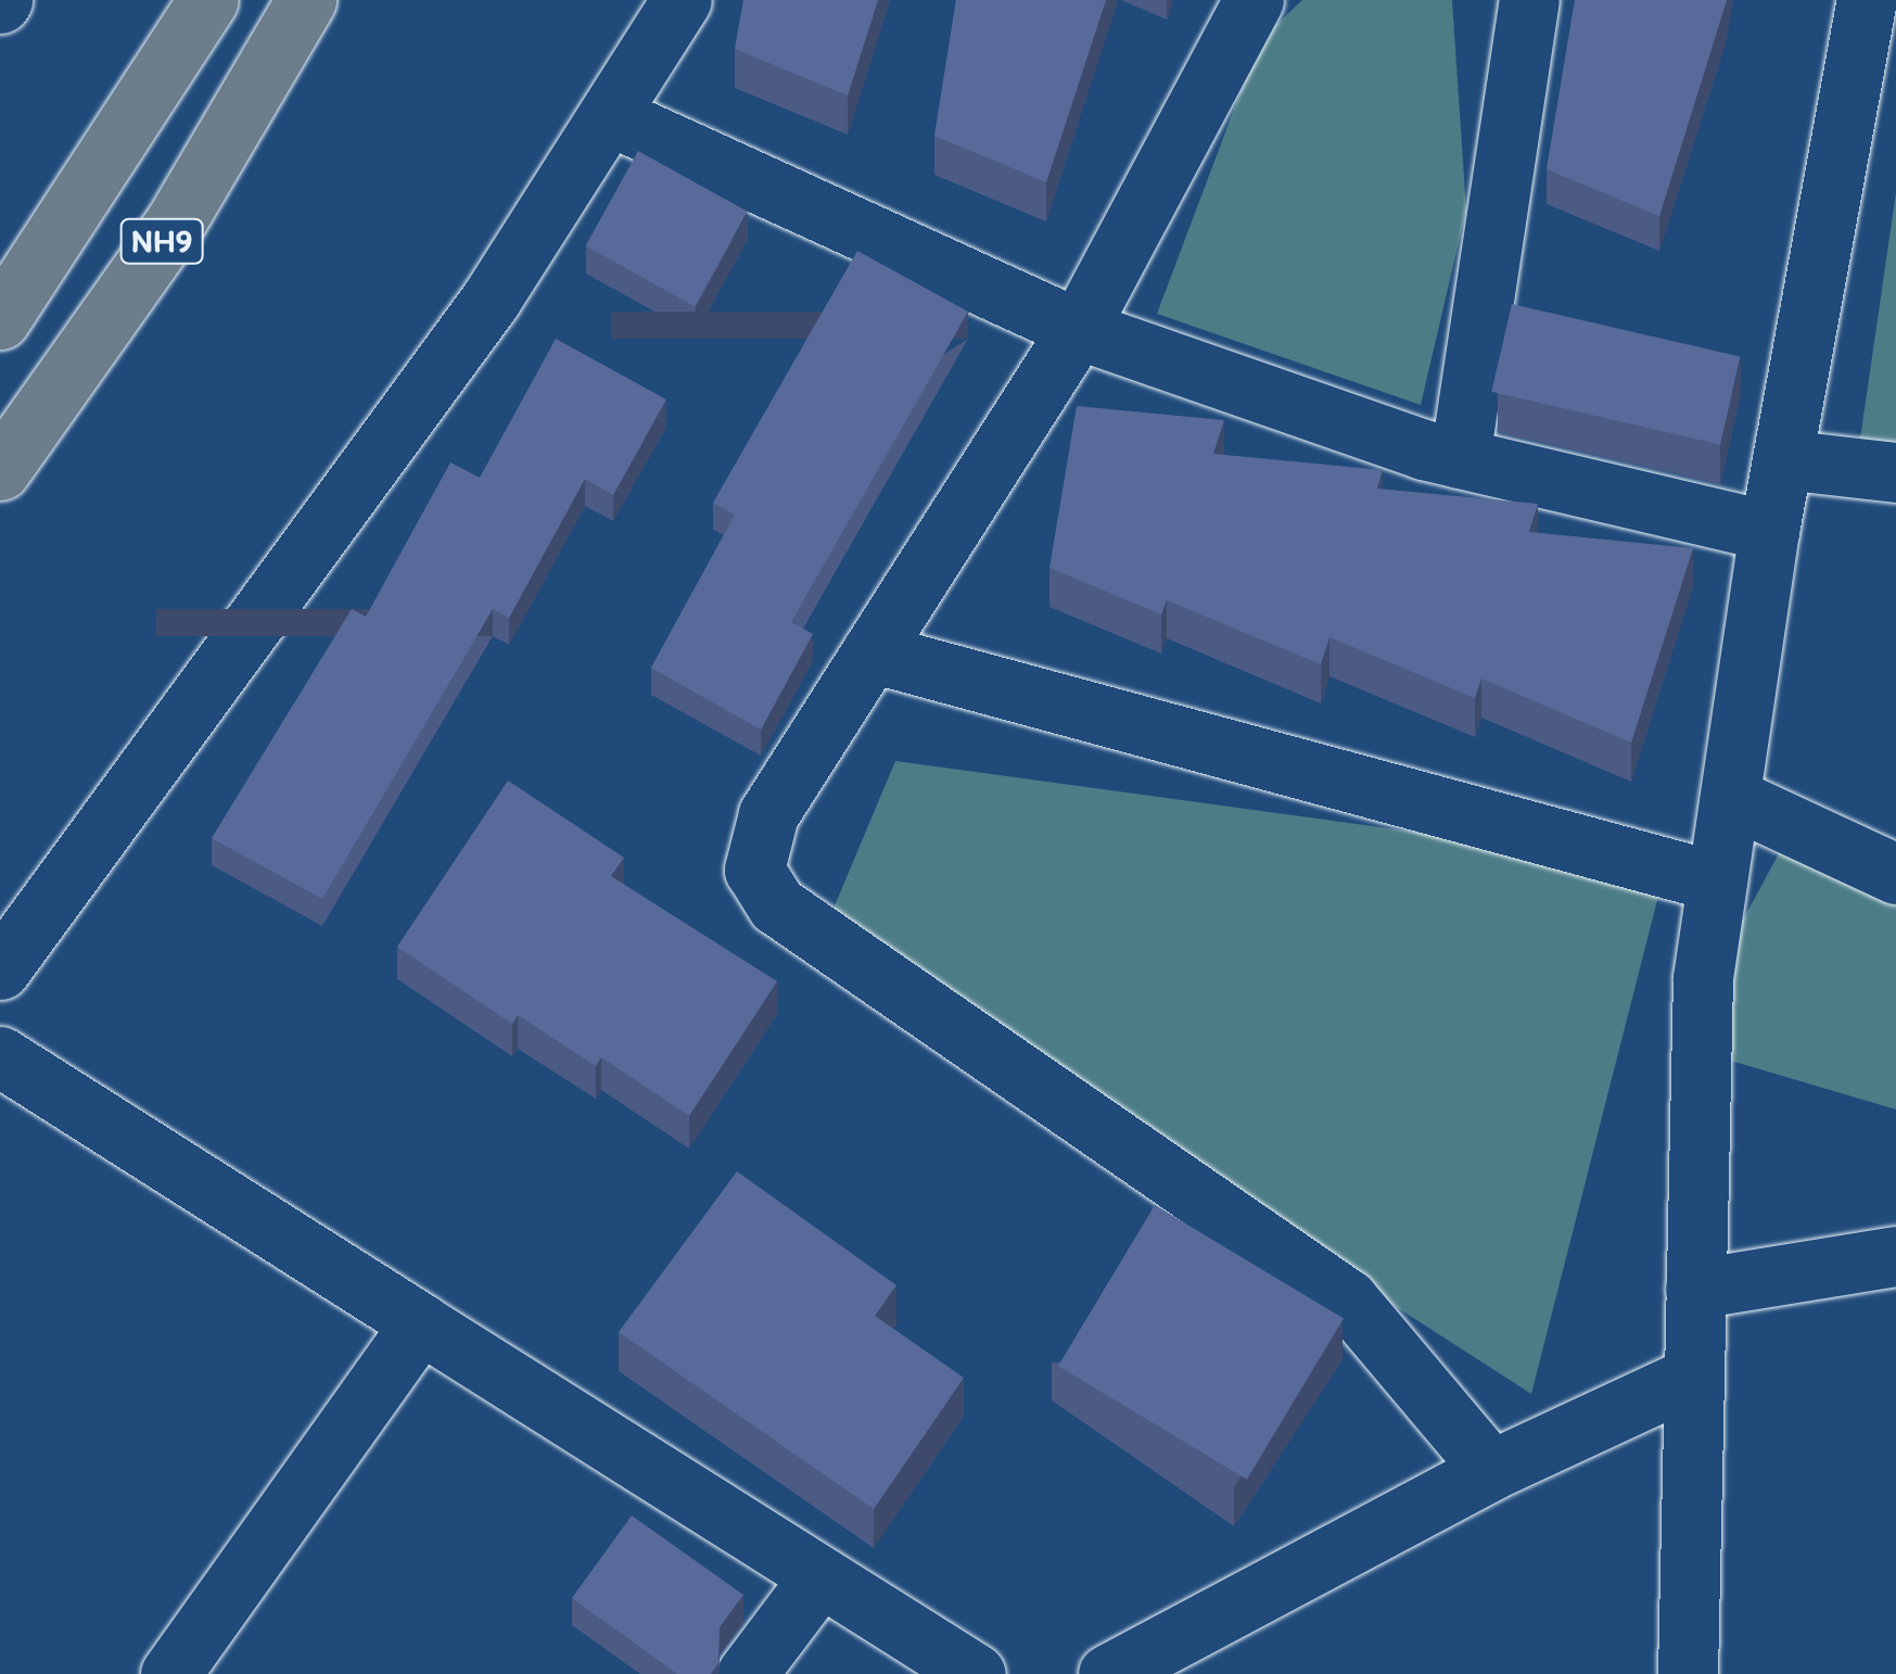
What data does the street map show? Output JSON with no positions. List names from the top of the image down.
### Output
{
  "streets": {
    "highway": ["NH9"]
  }
}
